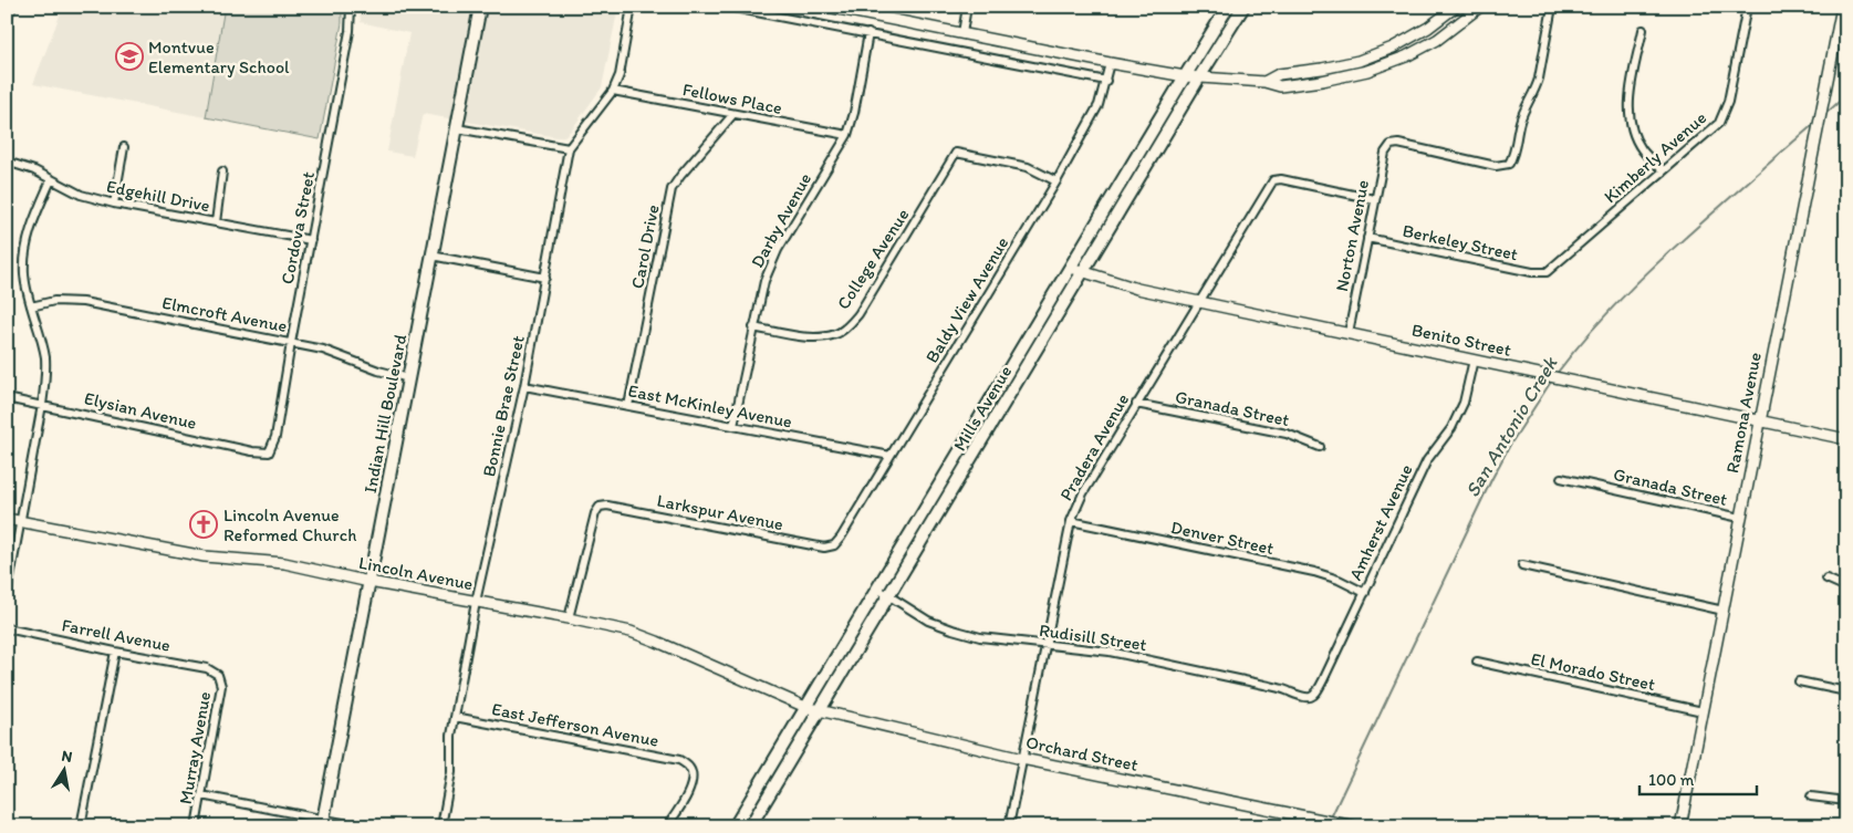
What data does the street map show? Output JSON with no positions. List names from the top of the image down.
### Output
{
  "streets": {
    "main road": ["Mills Avenue", "Indian Hill Boulevard"],
    "street": [
      "Fellows Place",
      "Kimberly Avenue",
      "Edgehill Drive",
      "Darby Avenue",
      "Cordova Street",
      "Norton Avenue",
      "Berkeley Street",
      "Carol Drive",
      "College Avenue",
      "Baldy View Avenue",
      "Elmcroft Avenue",
      "Benito Street",
      "Bonnie Brae Street",
      "East McKinley Avenue",
      "Granada Street",
      "Elysian Avenue",
      "Ramona Avenue",
      "Pradera Avenue",
      "Larkspur Avenue",
      "Amherst Avenue",
      "Denver Street",
      "Lincoln Avenue",
      "Farrell Avenue",
      "Rudisill Street",
      "El Morado Street",
      "East Jefferson Avenue",
      "Murray Avenue",
      "Orchard Street"
    ]
  },
  "crossings": [
    ["Fellows Place", "Darby Avenue"],
    ["Fellows Place", "Carol Drive"],
    ["Fellows Place", "Bonnie Brae Street"],
    ["Kimberly Avenue", "Berkeley Street"],
    ["Edgehill Drive", "Cordova Street"],
    ["Darby Avenue", "College Avenue"],
    ["Darby Avenue", "East McKinley Avenue"],
    ["Cordova Street", "Elmcroft Avenue"],
    ["Cordova Street", "Elysian Avenue"],
    ["Norton Avenue", "Berkeley Street"],
    ["Norton Avenue", "Benito Street"],
    ["Norton Avenue", "Pradera Avenue"],
    ["Carol Drive", "East McKinley Avenue"],
    ["College Avenue", "Baldy View Avenue"],
    ["Baldy View Avenue", "East McKinley Avenue"],
    ["Baldy View Avenue", "Larkspur Avenue"],
    ["Elmcroft Avenue", "Indian Hill Boulevard"],
    ["Benito Street", "Mills Avenue"],
    ["Benito Street", "Ramona Avenue"],
    ["Benito Street", "Pradera Avenue"],
    ["Benito Street", "Amherst Avenue"],
    ["Bonnie Brae Street", "East McKinley Avenue"],
    ["Bonnie Brae Street", "Lincoln Avenue"],
    ["Bonnie Brae Street", "East Jefferson Avenue"],
    ["Mills Avenue", "Lincoln Avenue"],
    ["Mills Avenue", "Rudisill Street"],
    ["Mills Avenue", "Orchard Street"],
    ["Granada Street", "Ramona Avenue"],
    ["Granada Street", "Pradera Avenue"],
    ["Ramona Avenue", "El Morado Street"],
    ["Indian Hill Boulevard", "Lincoln Avenue"],
    ["Pradera Avenue", "Denver Street"],
    ["Pradera Avenue", "Rudisill Street"],
    ["Pradera Avenue", "Orchard Street"],
    ["Larkspur Avenue", "Lincoln Avenue"],
    ["Amherst Avenue", "Denver Street"],
    ["Amherst Avenue", "Rudisill Street"],
    ["Lincoln Avenue", "Orchard Street"],
    ["Farrell Avenue", "Murray Avenue"]
  ],
  "water": ["San Antonio Creek"],
  "places": {
    "school or university": ["Montvue Elementary School"],
    "church": ["Lincoln Avenue Reformed Church"]
  },
  "scale_bar": "100 m",
  "north": "top"
}
